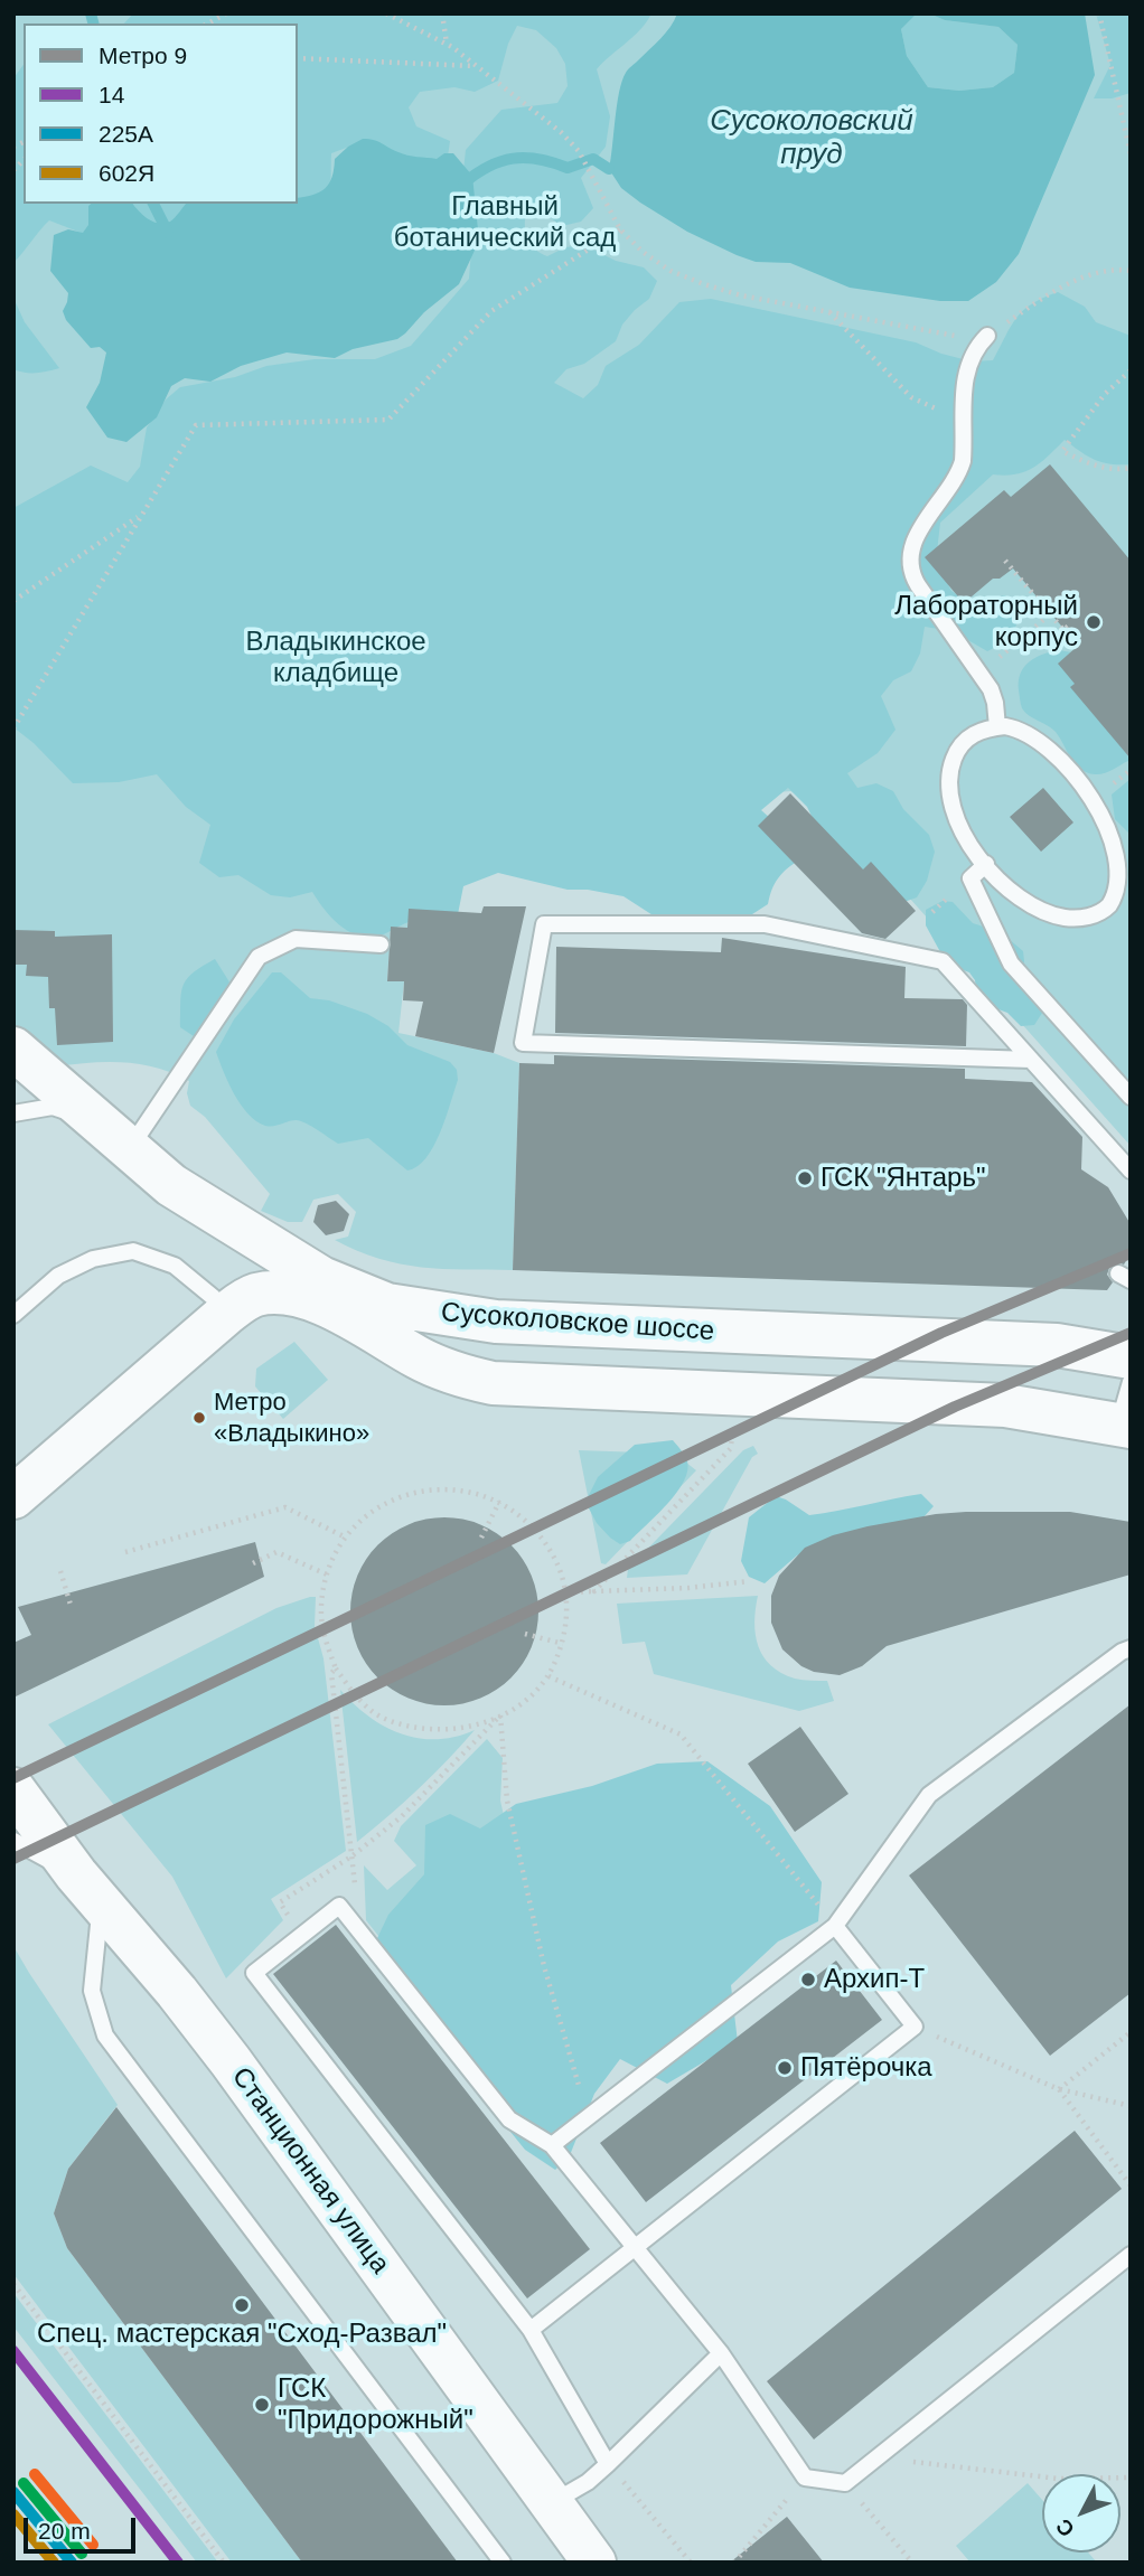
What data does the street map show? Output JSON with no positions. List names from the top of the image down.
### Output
{
  "streets": {
    "street": ["Сусоколовское шоссе", "Станционная улица"]
  },
  "water": ["Сусоколовский пруд"],
  "parks": ["Главный ботанический сад", "Владыкинское кладбище"],
  "places": [
    "Лабораторный корпус",
    "ГСК \"Янтарь\"",
    "Метро «Владыкино»",
    "Архип-Т",
    "Пятёрочка",
    "Спец. мастерская \"Сход-Развал\"",
    "ГСК \"Придорожный\""
  ],
  "lines": [
    "metro line 9",
    "transit line 14",
    "transit line 225А",
    "transit line 602Я"
  ],
  "legend": [
    "Метро 9",
    "14",
    "225А",
    "602Я"
  ],
  "scale_bar": "20 m",
  "north": "bottom left"
}
